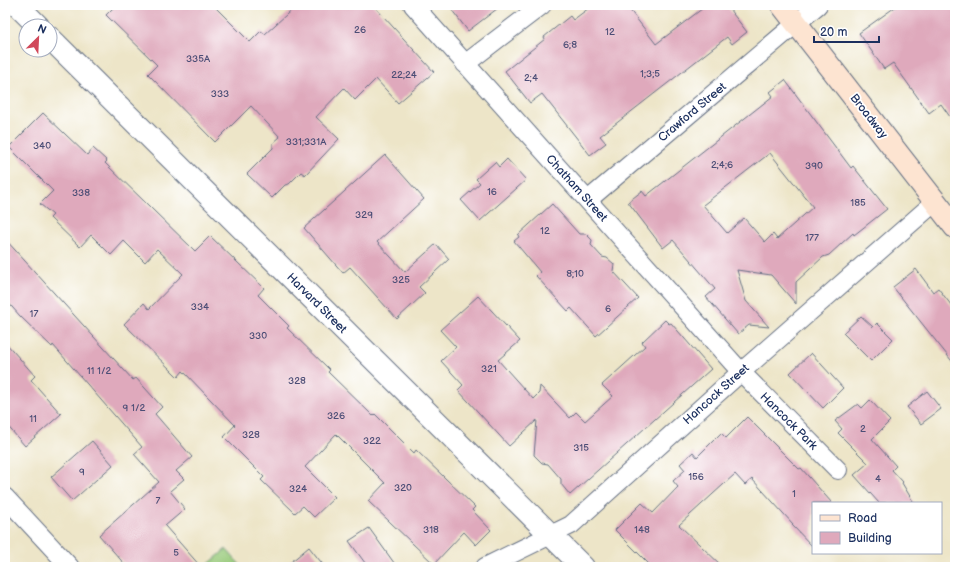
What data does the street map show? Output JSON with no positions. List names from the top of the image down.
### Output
{
  "streets": {
    "main road": ["Broadway"],
    "street": [
      "Crawford Street",
      "Chatham Street",
      "Harvard Street",
      "Hancock Street",
      "Hancock Park"
    ]
  },
  "crossings": [
    ["Crawford Street", "Broadway"],
    ["Crawford Street", "Chatham Street"],
    ["Broadway", "Hancock Street"],
    ["Chatham Street", "Hancock Street"],
    ["Chatham Street", "Hancock Park"],
    ["Harvard Street", "Hancock Street"],
    ["Hancock Street", "Hancock Park"]
  ],
  "house_numbers": [
    "26",
    "12",
    "6;8",
    "335A",
    "1;3;5",
    "22;24",
    "2;4",
    "333",
    "331;331A",
    "340",
    "2;4;6",
    "390",
    "16",
    "338",
    "185",
    "329",
    "12",
    "177",
    "8;10",
    "325",
    "334",
    "6",
    "17",
    "330",
    "321",
    "11 1/2",
    "328",
    "9 1/2",
    "326",
    "11",
    "2",
    "328",
    "322",
    "315",
    "9",
    "156",
    "4",
    "320",
    "324",
    "1",
    "7",
    "318",
    "148",
    "5"
  ],
  "legend": ["Road", "Building"],
  "scale_bar": "20 m",
  "north": "top right"
}
